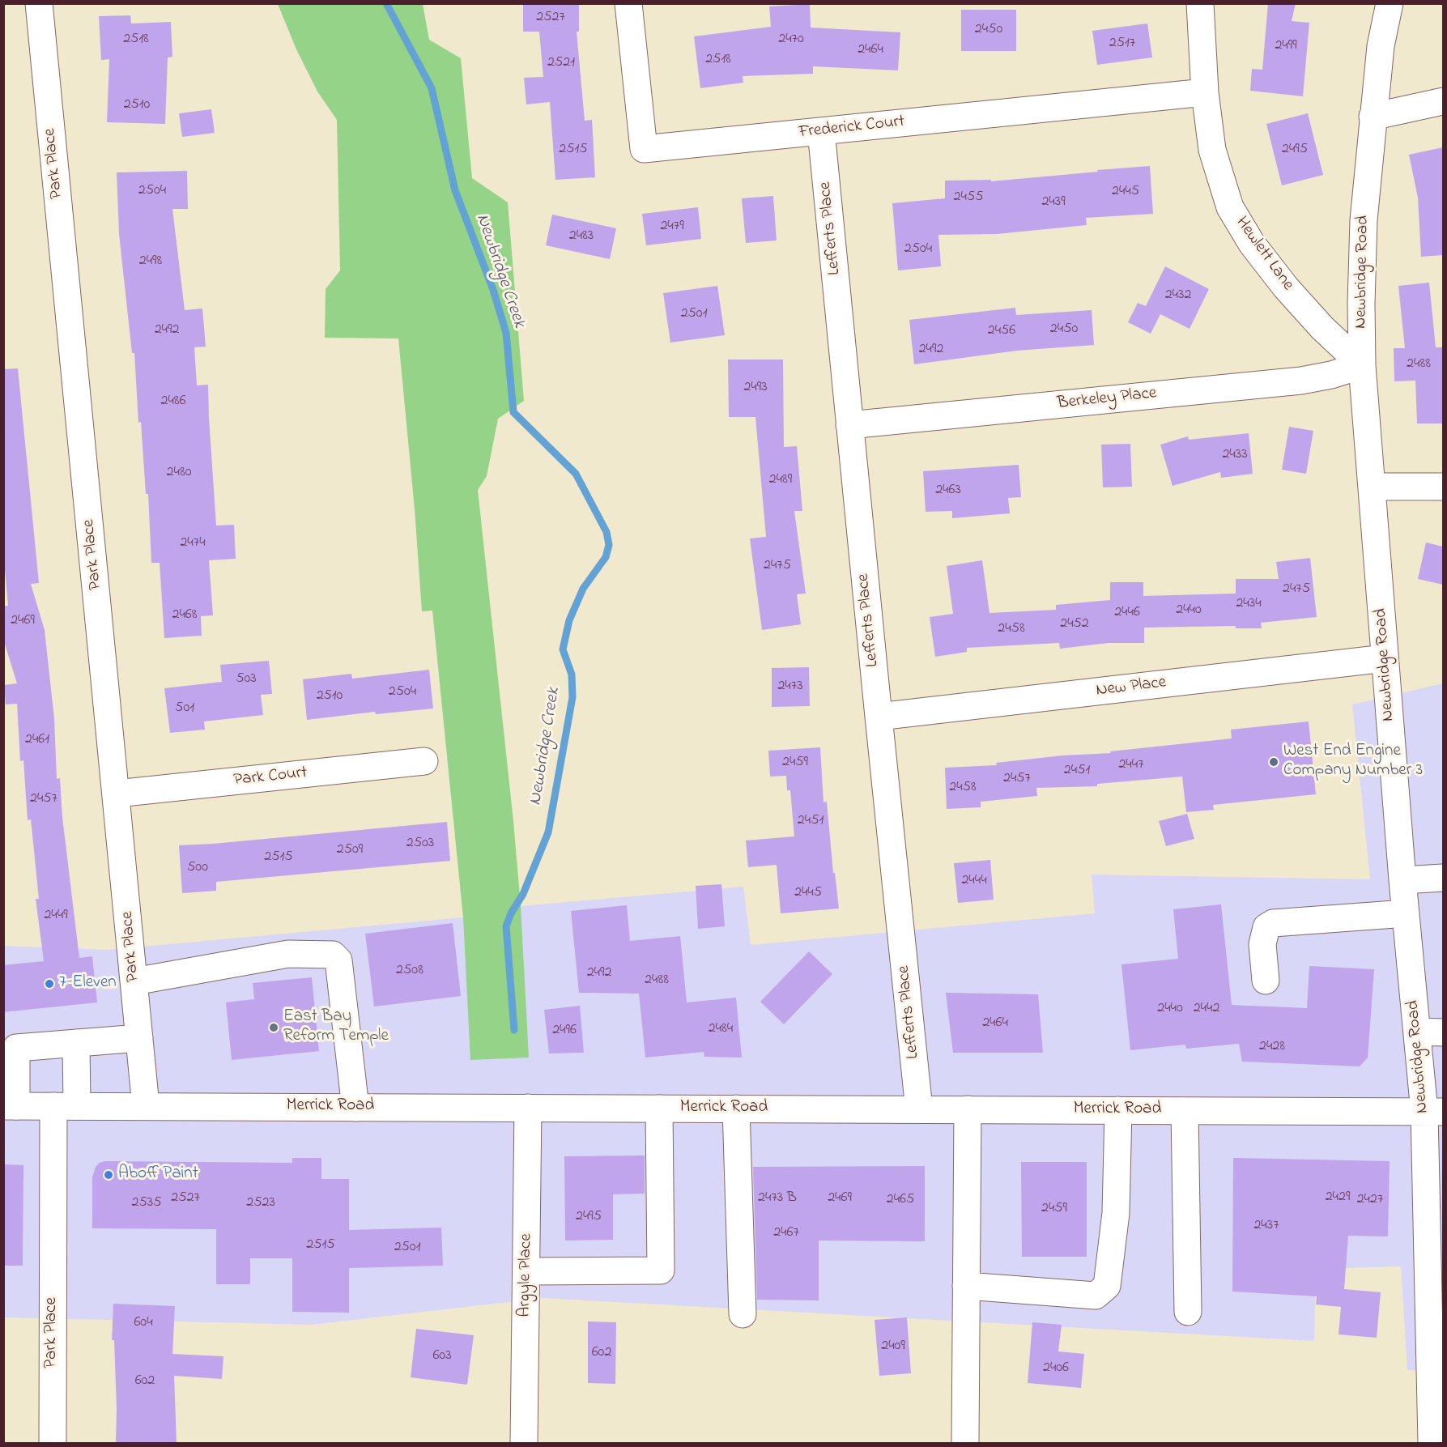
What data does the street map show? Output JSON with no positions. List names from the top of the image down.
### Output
{
  "streets": {
    "street": [
      "Frederick Court",
      "Park Place",
      "Lefferts Place",
      "Hewlett Lane",
      "Newbridge Road",
      "Berkeley Place",
      "New Place",
      "Park Court",
      "Merrick Road",
      "Argyle Place"
    ]
  },
  "crossings": [
    ["Frederick Court", "Lefferts Place"],
    ["Frederick Court", "Hewlett Lane"],
    ["Park Place", "Park Court"],
    ["Park Place", "Merrick Road"],
    ["Lefferts Place", "Berkeley Place"],
    ["Lefferts Place", "New Place"],
    ["Lefferts Place", "Merrick Road"],
    ["Hewlett Lane", "Newbridge Road"],
    ["Hewlett Lane", "Berkeley Place"],
    ["Newbridge Road", "Berkeley Place"],
    ["Newbridge Road", "New Place"],
    ["Newbridge Road", "Merrick Road"],
    ["Merrick Road", "Argyle Place"]
  ],
  "water": ["Newbridge Creek"],
  "places": [
    "West End Engine Company Number 3",
    "7-Eleven",
    "East Bay Reform Temple",
    "Aboff Paint"
  ],
  "house_numbers": [
    "2527",
    "2450",
    "2518",
    "2470",
    "2517",
    "2499",
    "2464",
    "2518",
    "2521",
    "2510",
    "2515",
    "2495",
    "2504",
    "2445",
    "2455",
    "2439",
    "2479",
    "2483",
    "2504",
    "2498",
    "2432",
    "2501",
    "2450",
    "2492",
    "2456",
    "2492",
    "2488",
    "2493",
    "2486",
    "2433",
    "2480",
    "2489",
    "2463",
    "2474",
    "2475",
    "2475",
    "2434",
    "2440",
    "2446",
    "2468",
    "2469",
    "2452",
    "2458",
    "503",
    "2473",
    "2504",
    "2510",
    "501",
    "2461",
    "2459",
    "2447",
    "2451",
    "2457",
    "2458",
    "2457",
    "2451",
    "2503",
    "2509",
    "2515",
    "500",
    "2444",
    "2445",
    "2449",
    "2508",
    "2492",
    "2488",
    "2440",
    "2442",
    "2464",
    "2484",
    "2496",
    "2428",
    "2429",
    "2527",
    "2473 B",
    "2469",
    "2465",
    "2427",
    "2535",
    "2523",
    "2459",
    "2495",
    "2437",
    "2467",
    "2515",
    "2501",
    "604",
    "2409",
    "602",
    "603",
    "2406",
    "602"
  ]
}
